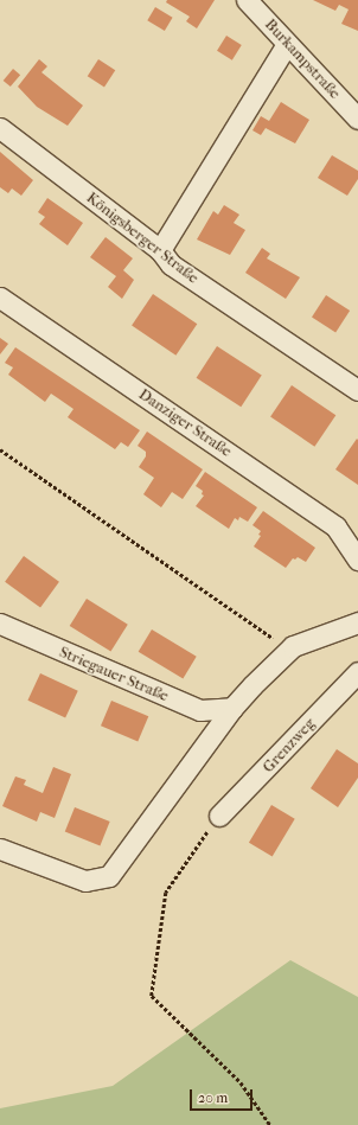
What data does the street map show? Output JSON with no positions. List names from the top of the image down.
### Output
{
  "streets": {
    "street": [
      "Burkampstraße",
      "Königsberger Straße",
      "Danziger Straße",
      "Striegauer Straße",
      "Grenzweg"
    ]
  },
  "scale_bar": "20 m"
}
